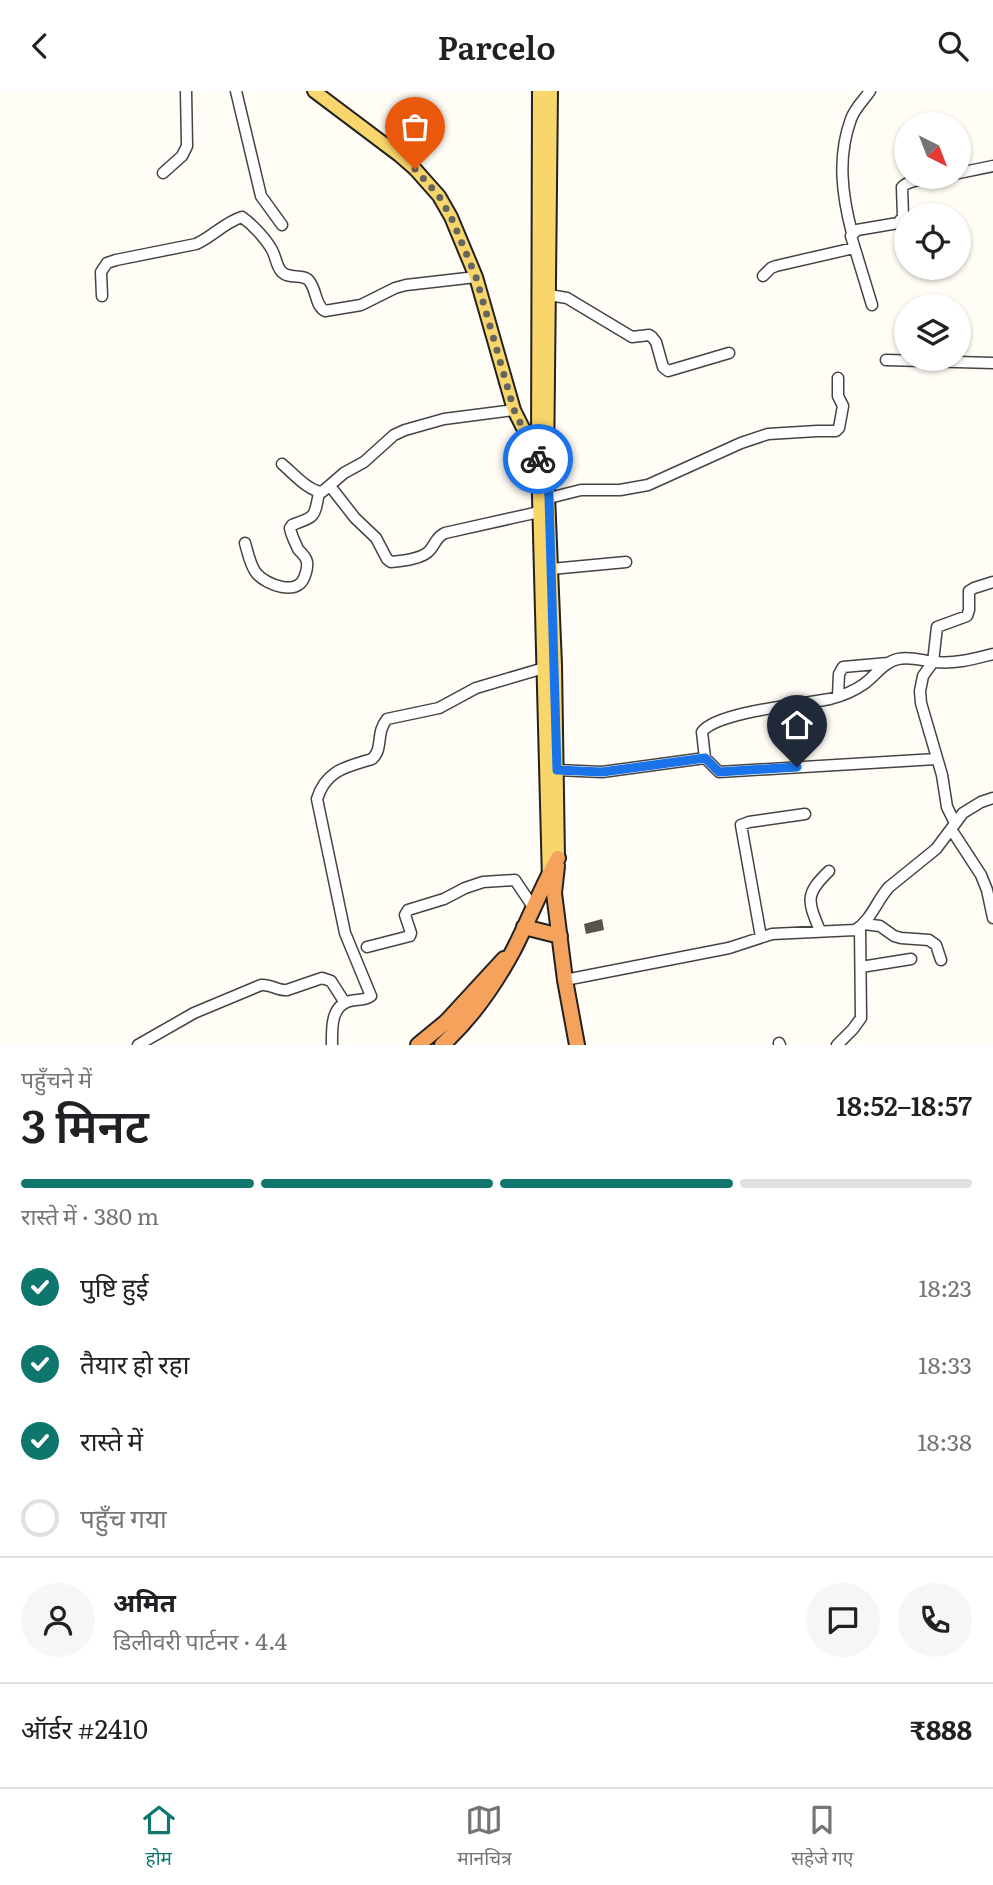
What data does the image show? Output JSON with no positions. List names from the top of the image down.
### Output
{
  "north": "bottom right",
  "page": {
    "header": "Parcelo",
    "heading": ["3 मिनट", "पहुँचने में", "18:52–18:57"],
    "panel": [
      "अमित",
      "डिलीवरी पार्टनर · 4.4",
      "ऑर्डर #2410",
      "₹888"
    ],
    "bar": "रास्ते में · 380 m",
    "list": [
      ["पुष्टि हुई", "18:23"],
      ["तैयार हो रहा", "18:33"],
      ["रास्ते में", "18:38"],
      "पहुँच गया"
    ],
    "tabs": ["होम", "मानचित्र", "सहेजे गए"]
  }
}
